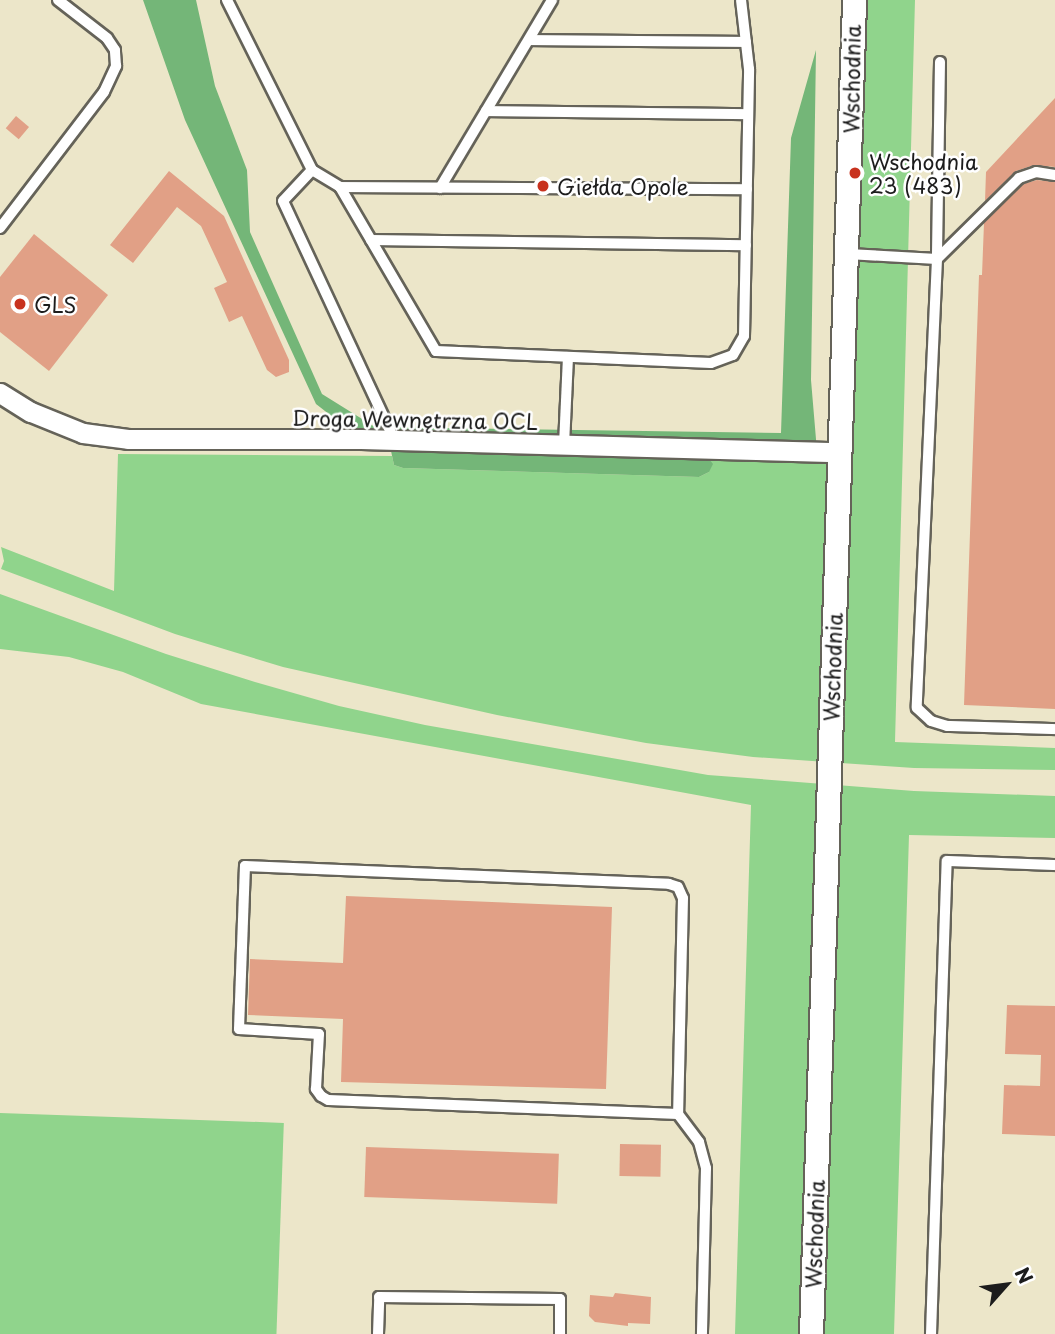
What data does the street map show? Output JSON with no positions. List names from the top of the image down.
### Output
{
  "streets": {
    "street": ["Wschodnia", "Droga Wewnętrzna OCL"]
  },
  "crossings": [
    ["Wschodnia", "Droga Wewnętrzna OCL"]
  ],
  "places": ["Wschodnia 23 (483)", "Giełda Opole", "GLS"],
  "north": "top right"
}
